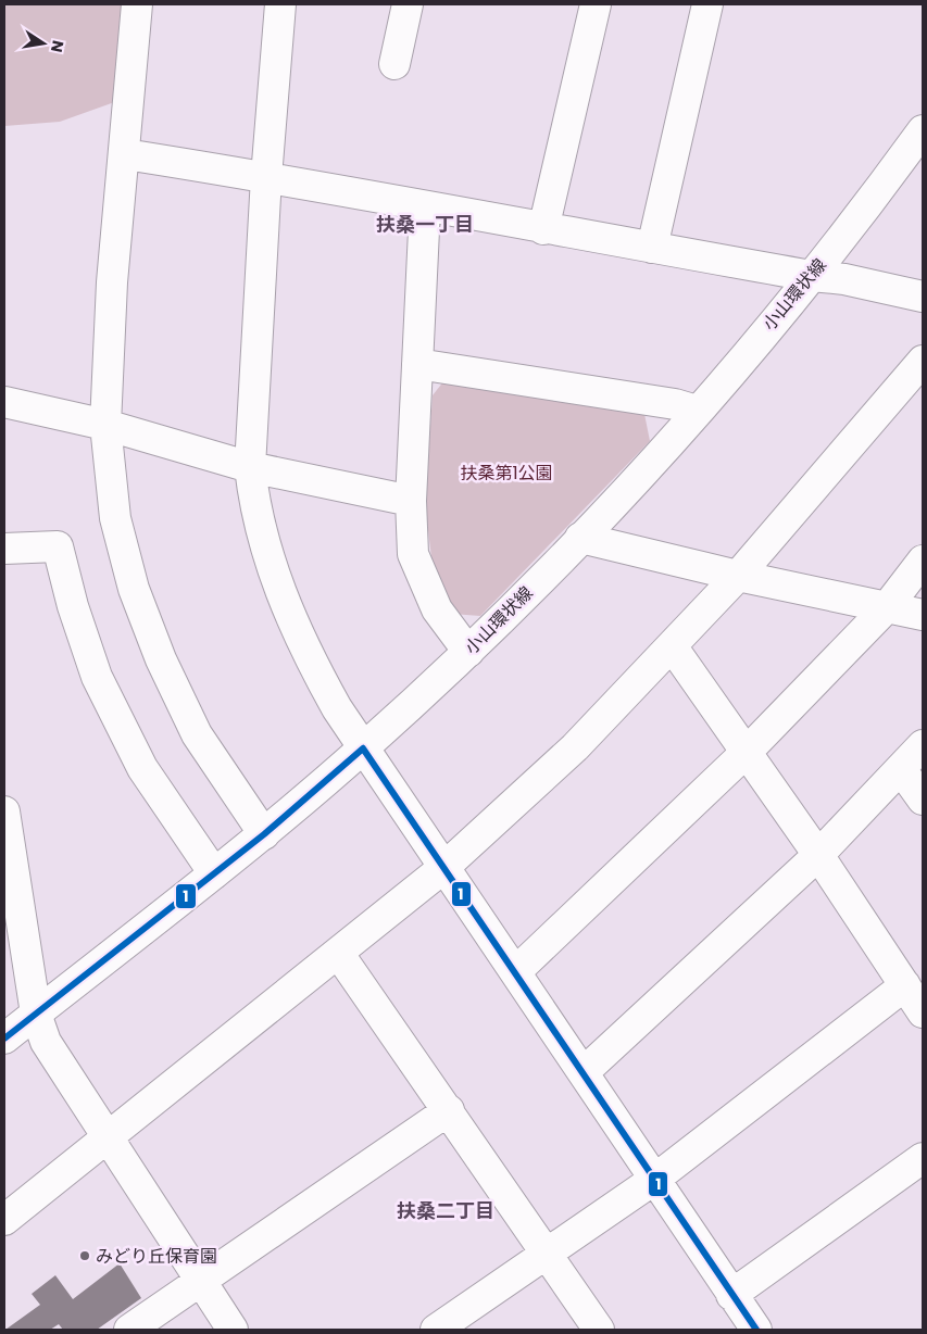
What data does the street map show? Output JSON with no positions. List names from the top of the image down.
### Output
{
  "streets": {
    "street": ["小山環状線"]
  },
  "districts": ["扶桑一丁目", "扶桑二丁目"],
  "parks": ["扶桑第1公園"],
  "places": ["みどり丘保育園"],
  "lines": ["transit line 1"],
  "north": "right"
}
